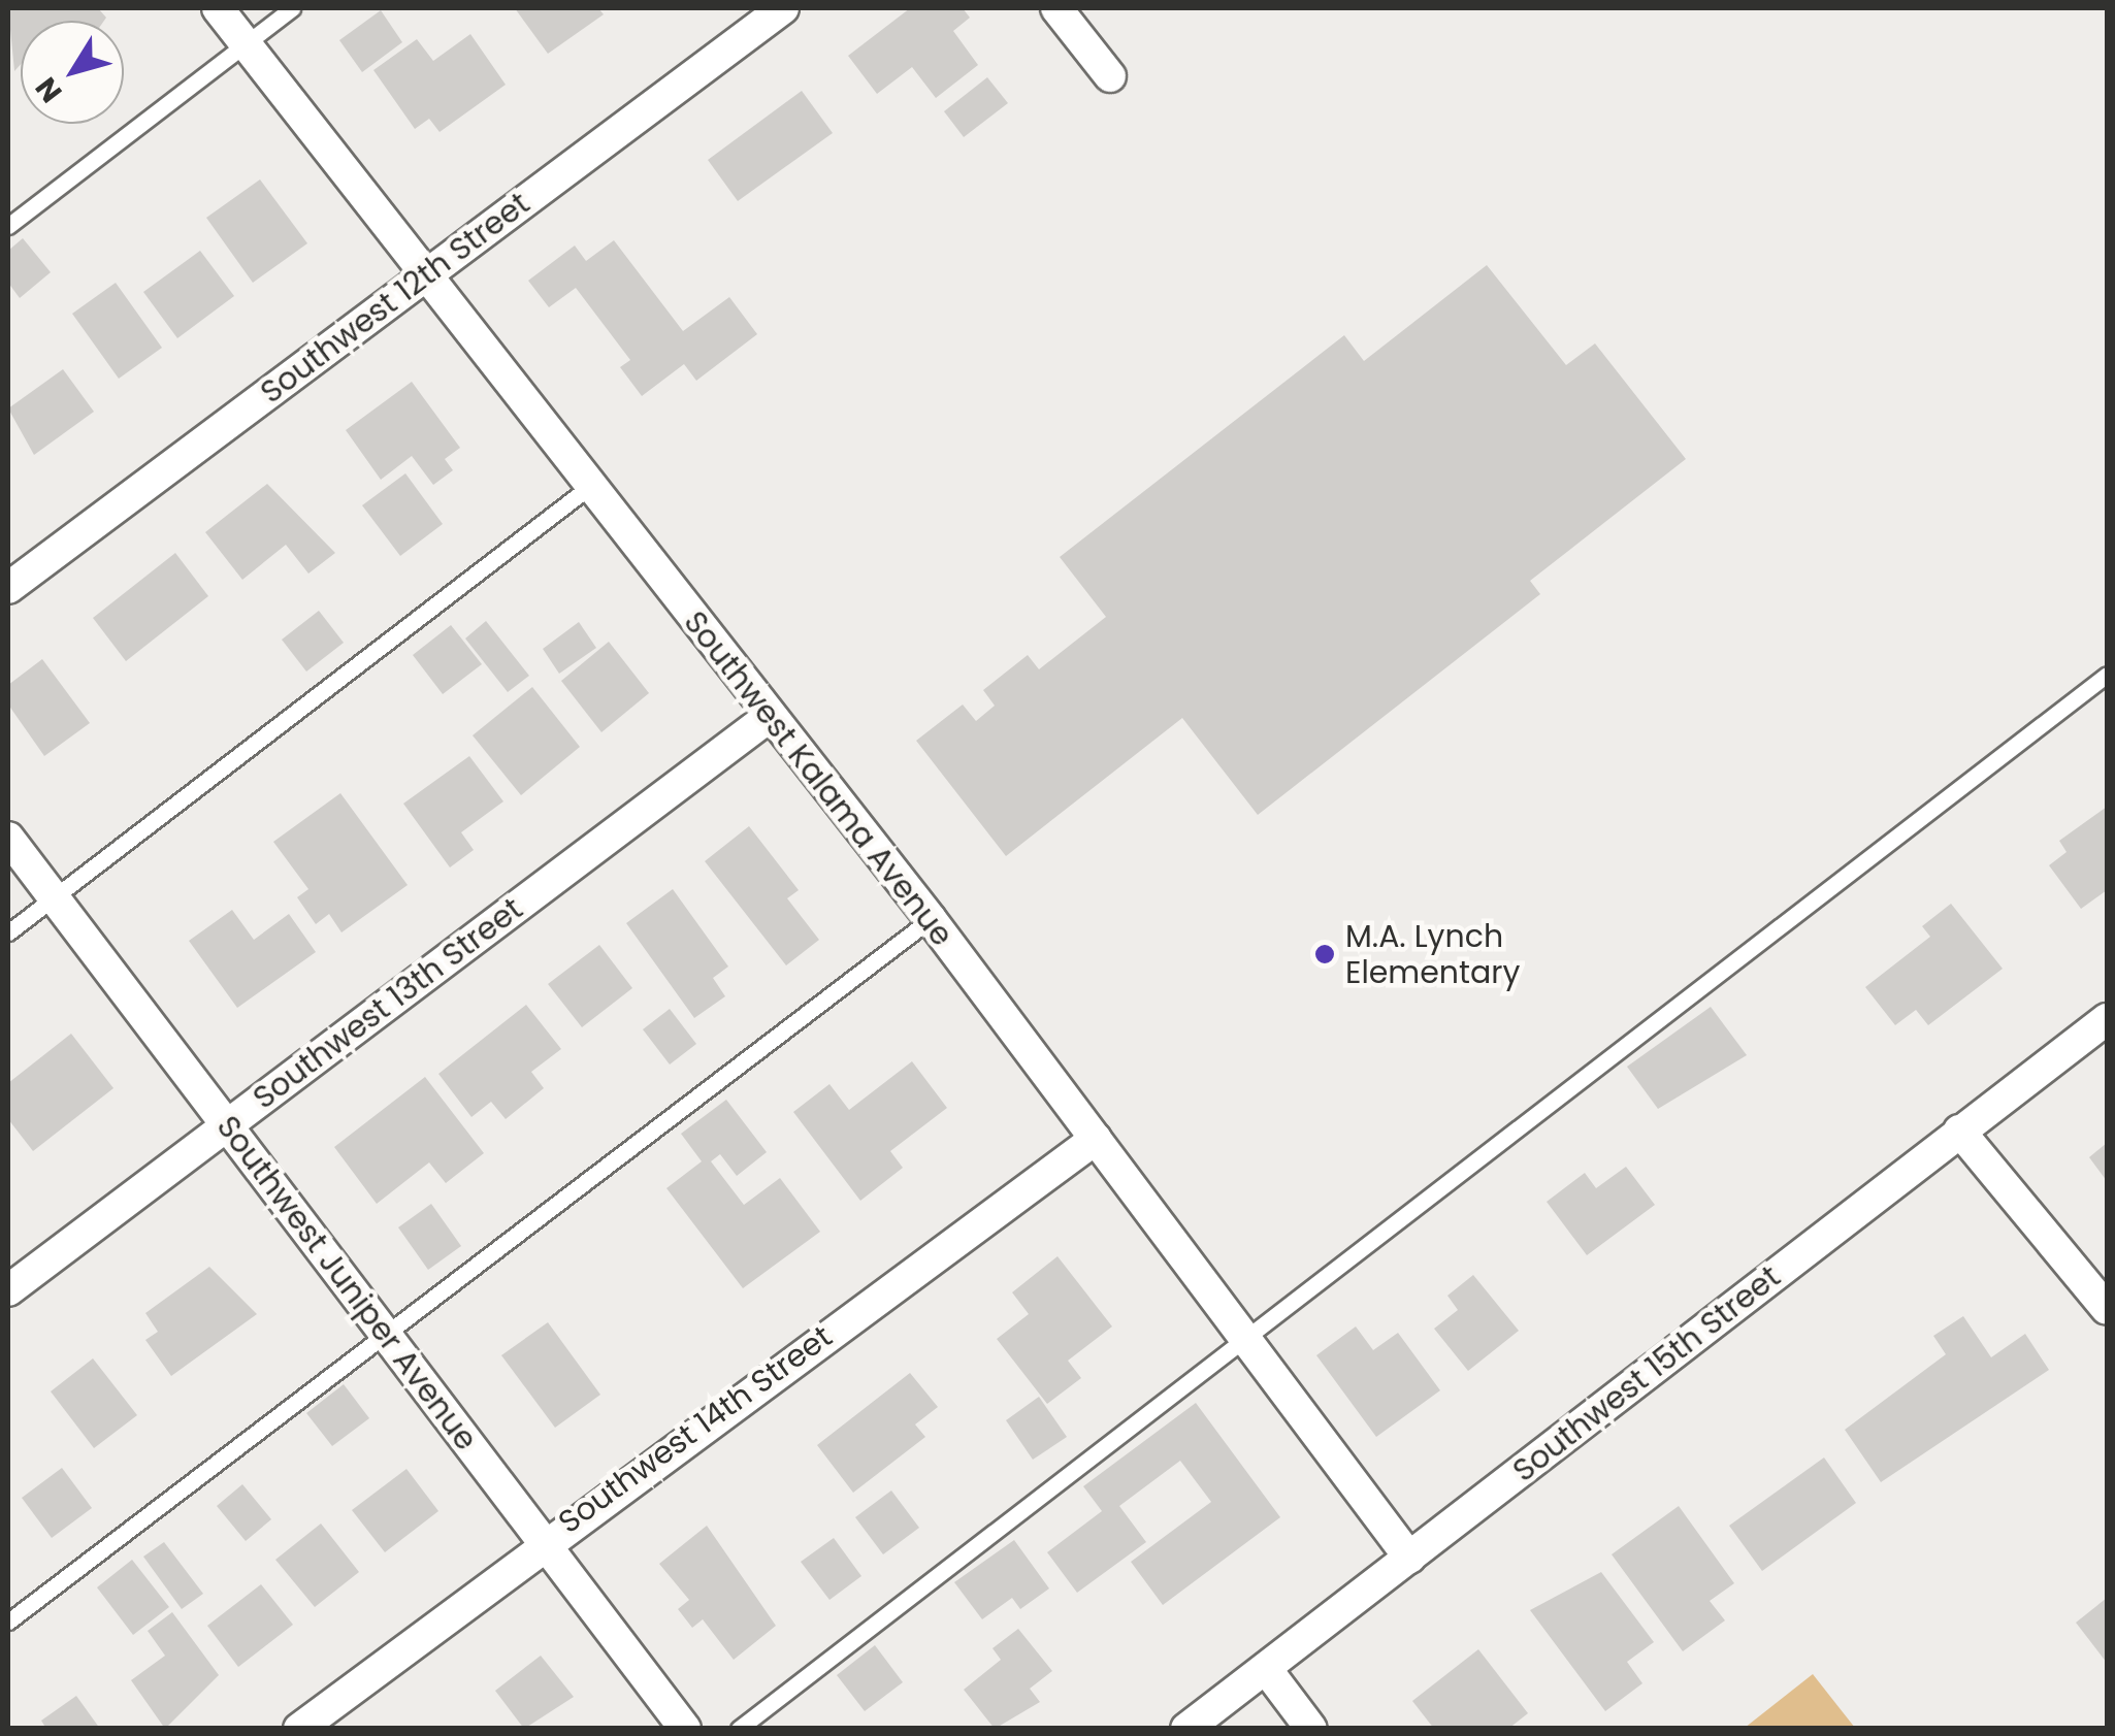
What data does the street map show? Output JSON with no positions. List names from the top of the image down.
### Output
{
  "streets": {
    "street": [
      "Southwest 12th Street",
      "Southwest Kalama Avenue",
      "Southwest 13th Street",
      "Southwest Juniper Avenue",
      "Southwest 15th Street",
      "Southwest 14th Street"
    ]
  },
  "crossings": [
    ["Southwest 12th Street", "Southwest Kalama Avenue"],
    ["Southwest Kalama Avenue", "Southwest 13th Street"],
    ["Southwest Kalama Avenue", "Southwest 15th Street"],
    ["Southwest Kalama Avenue", "Southwest 14th Street"],
    ["Southwest 13th Street", "Southwest Juniper Avenue"],
    ["Southwest Juniper Avenue", "Southwest 14th Street"]
  ],
  "places": ["M.A. Lynch Elementary"],
  "north": "bottom left"
}
